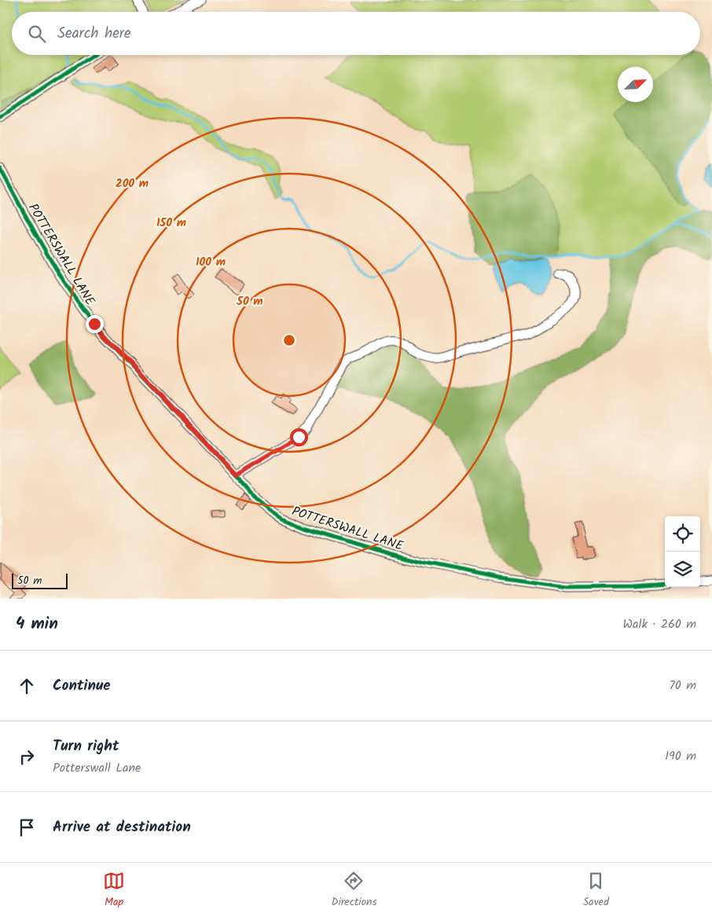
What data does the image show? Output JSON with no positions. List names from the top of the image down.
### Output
{
  "streets": {
    "street": ["POTTERSWALL LANE"]
  },
  "scale_bar": "50 m",
  "north": "top right",
  "page": {
    "search": "Search here",
    "scale": "50 m",
    "heading": ["4 min", "Walk · 260 m"],
    "list": [
      ["Continue", "70 m"],
      ["Turn right", "Potterswall Lane", "190 m"],
      "Arrive at destination"
    ],
    "nav": ["Map", "Directions", "Saved"]
  },
  "rings": [
    "200 m",
    "150 m",
    "100 m",
    "50 m"
  ]
}
